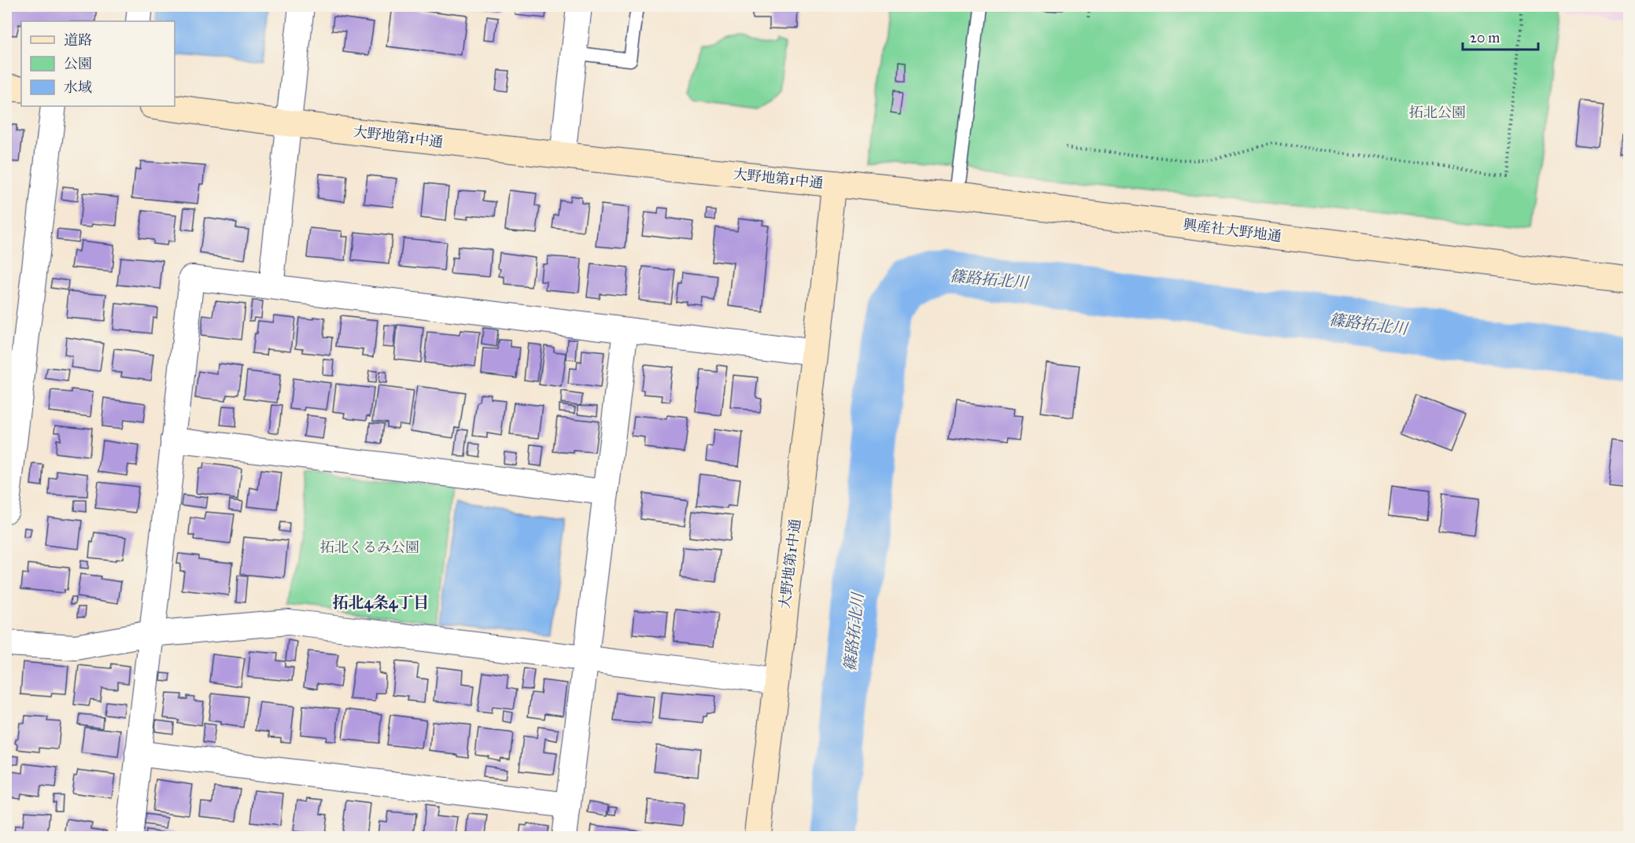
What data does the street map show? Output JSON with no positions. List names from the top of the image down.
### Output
{
  "streets": {
    "street": ["大野地第1中通", "興産社大野地通"]
  },
  "crossings": [
    ["大野地第1中通", "興産社大野地通"]
  ],
  "districts": ["拓北4条4丁目"],
  "water": ["篠路拓北川"],
  "parks": ["拓北公園", "拓北くるみ公園"],
  "legend": ["道路", "公園", "水域"],
  "scale_bar": "20 m"
}
